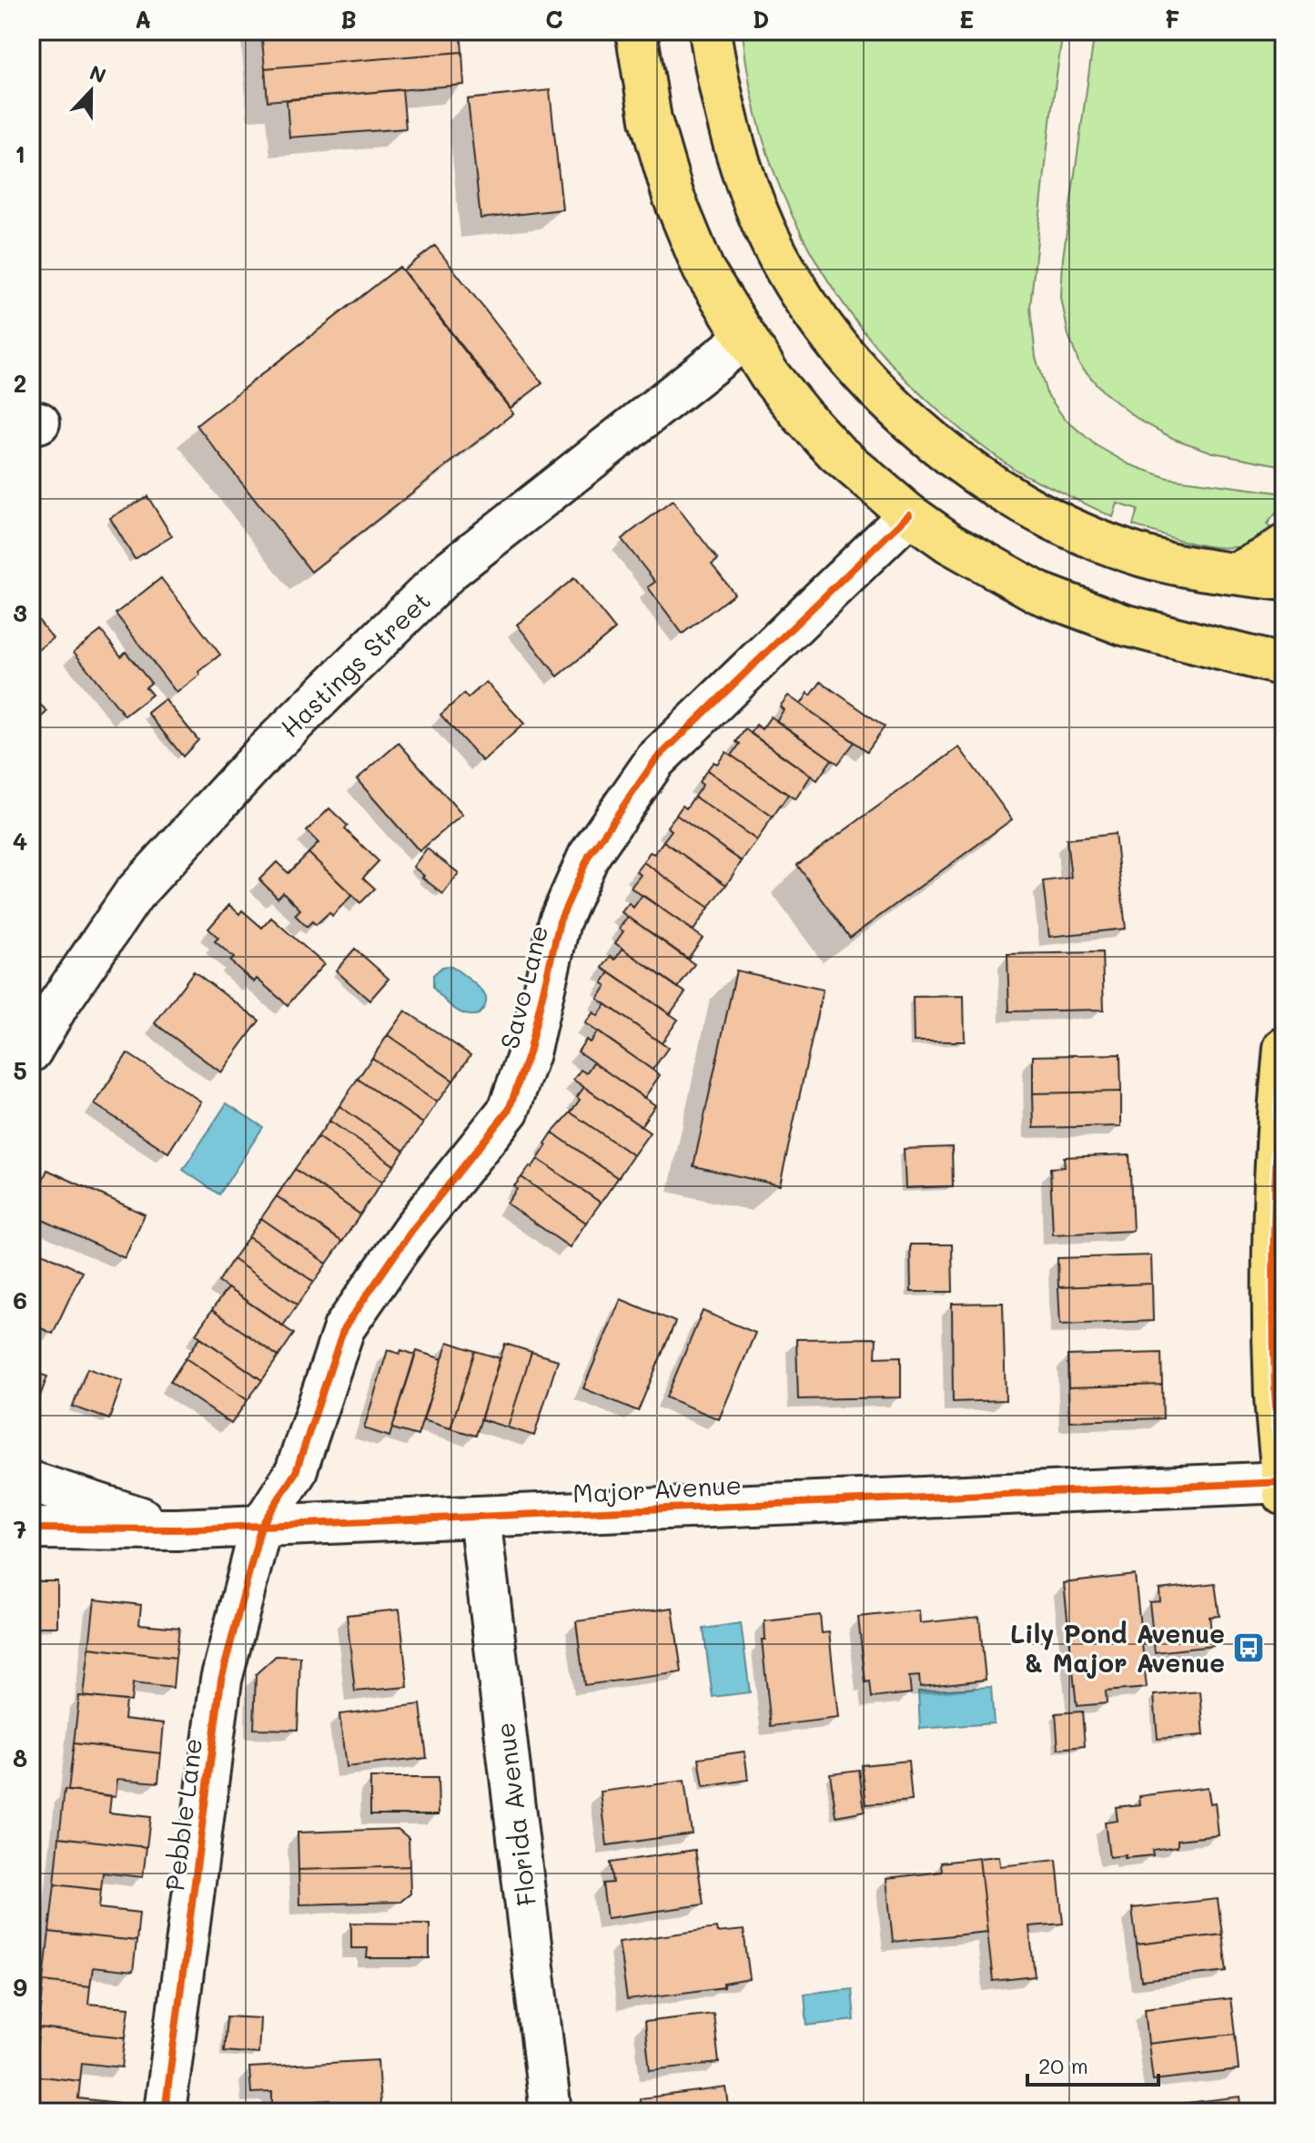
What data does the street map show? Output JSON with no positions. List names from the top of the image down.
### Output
{
  "streets": {
    "street": [
      "Hastings Street",
      "Savo Lane",
      "Major Avenue",
      "Pebble Lane",
      "Florida Avenue"
    ]
  },
  "crossings": [
    ["Savo Lane", "Major Avenue"],
    ["Savo Lane", "Pebble Lane"],
    ["Major Avenue", "Pebble Lane"],
    ["Major Avenue", "Florida Avenue"]
  ],
  "places": {
    "bus stop": ["Lily Pond Avenue & Major Avenue"]
  },
  "scale_bar": "20 m",
  "north": "top",
  "grid": {
    "columns": [
      "A",
      "B",
      "C",
      "D",
      "E",
      "F"
    ],
    "rows": [
      "1",
      "2",
      "3",
      "4",
      "5",
      "6",
      "7",
      "8",
      "9"
    ]
  }
}
